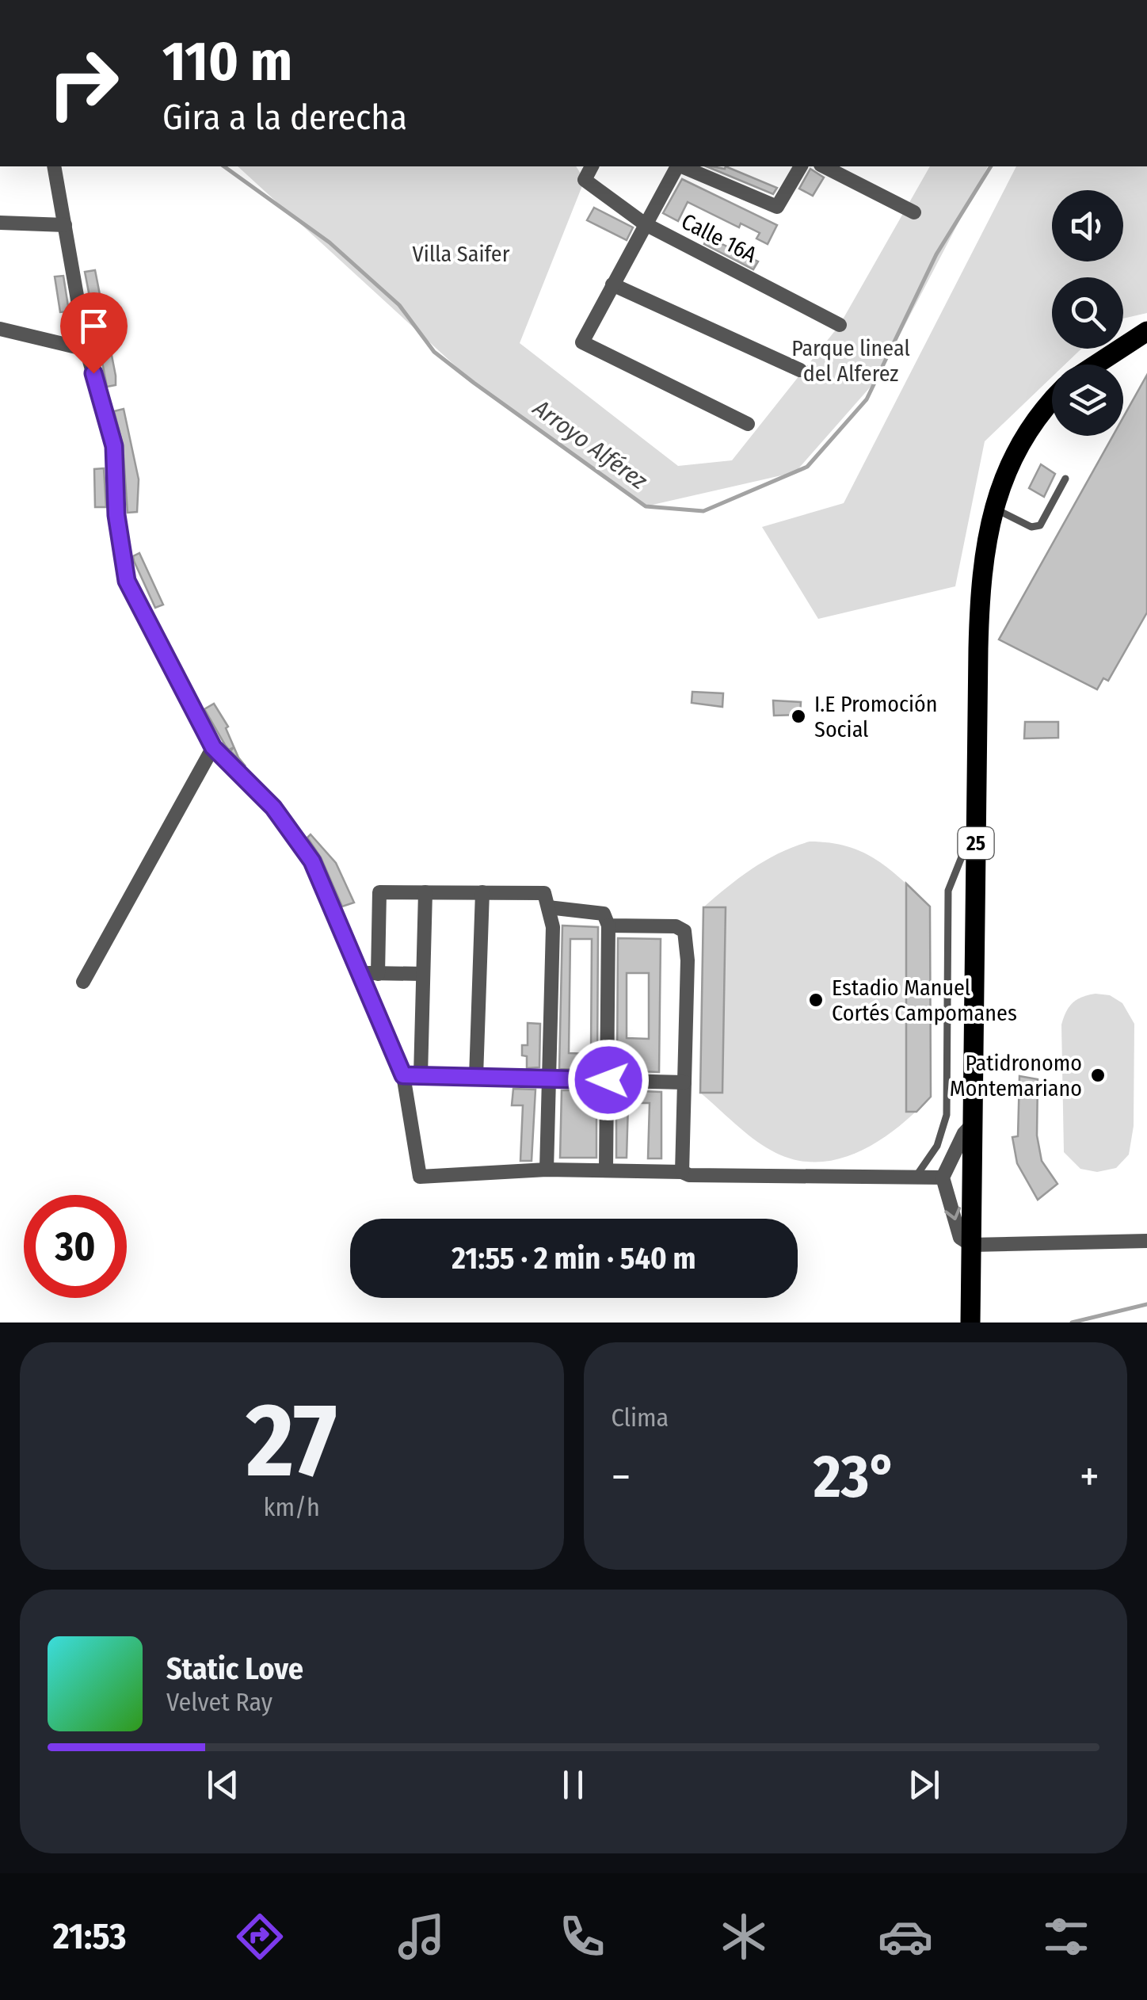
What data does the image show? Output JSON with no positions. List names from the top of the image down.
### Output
{
  "streets": {
    "main road": ["25"],
    "street": ["Calle 16A"]
  },
  "water": ["Arroyo Alférez"],
  "parks": ["Villa Saifer", "Parque lineal del Alferez"],
  "places": ["I.E Promoción Social", "Estadio Manuel Cortés Campomanes", "Patidronomo Montemariano"],
  "page": {
    "turn": ["110 m", "Gira a la derecha"],
    "limit": "30",
    "trip": "21:55 · 2 min · 540 m",
    "tile": [
      ["27", "km/h"],
      "Clima"
    ],
    "heat": ["−", "23°", "+"],
    "song": ["Static Love", "Velvet Ray"],
    "tabs": "21:53"
  }
}
